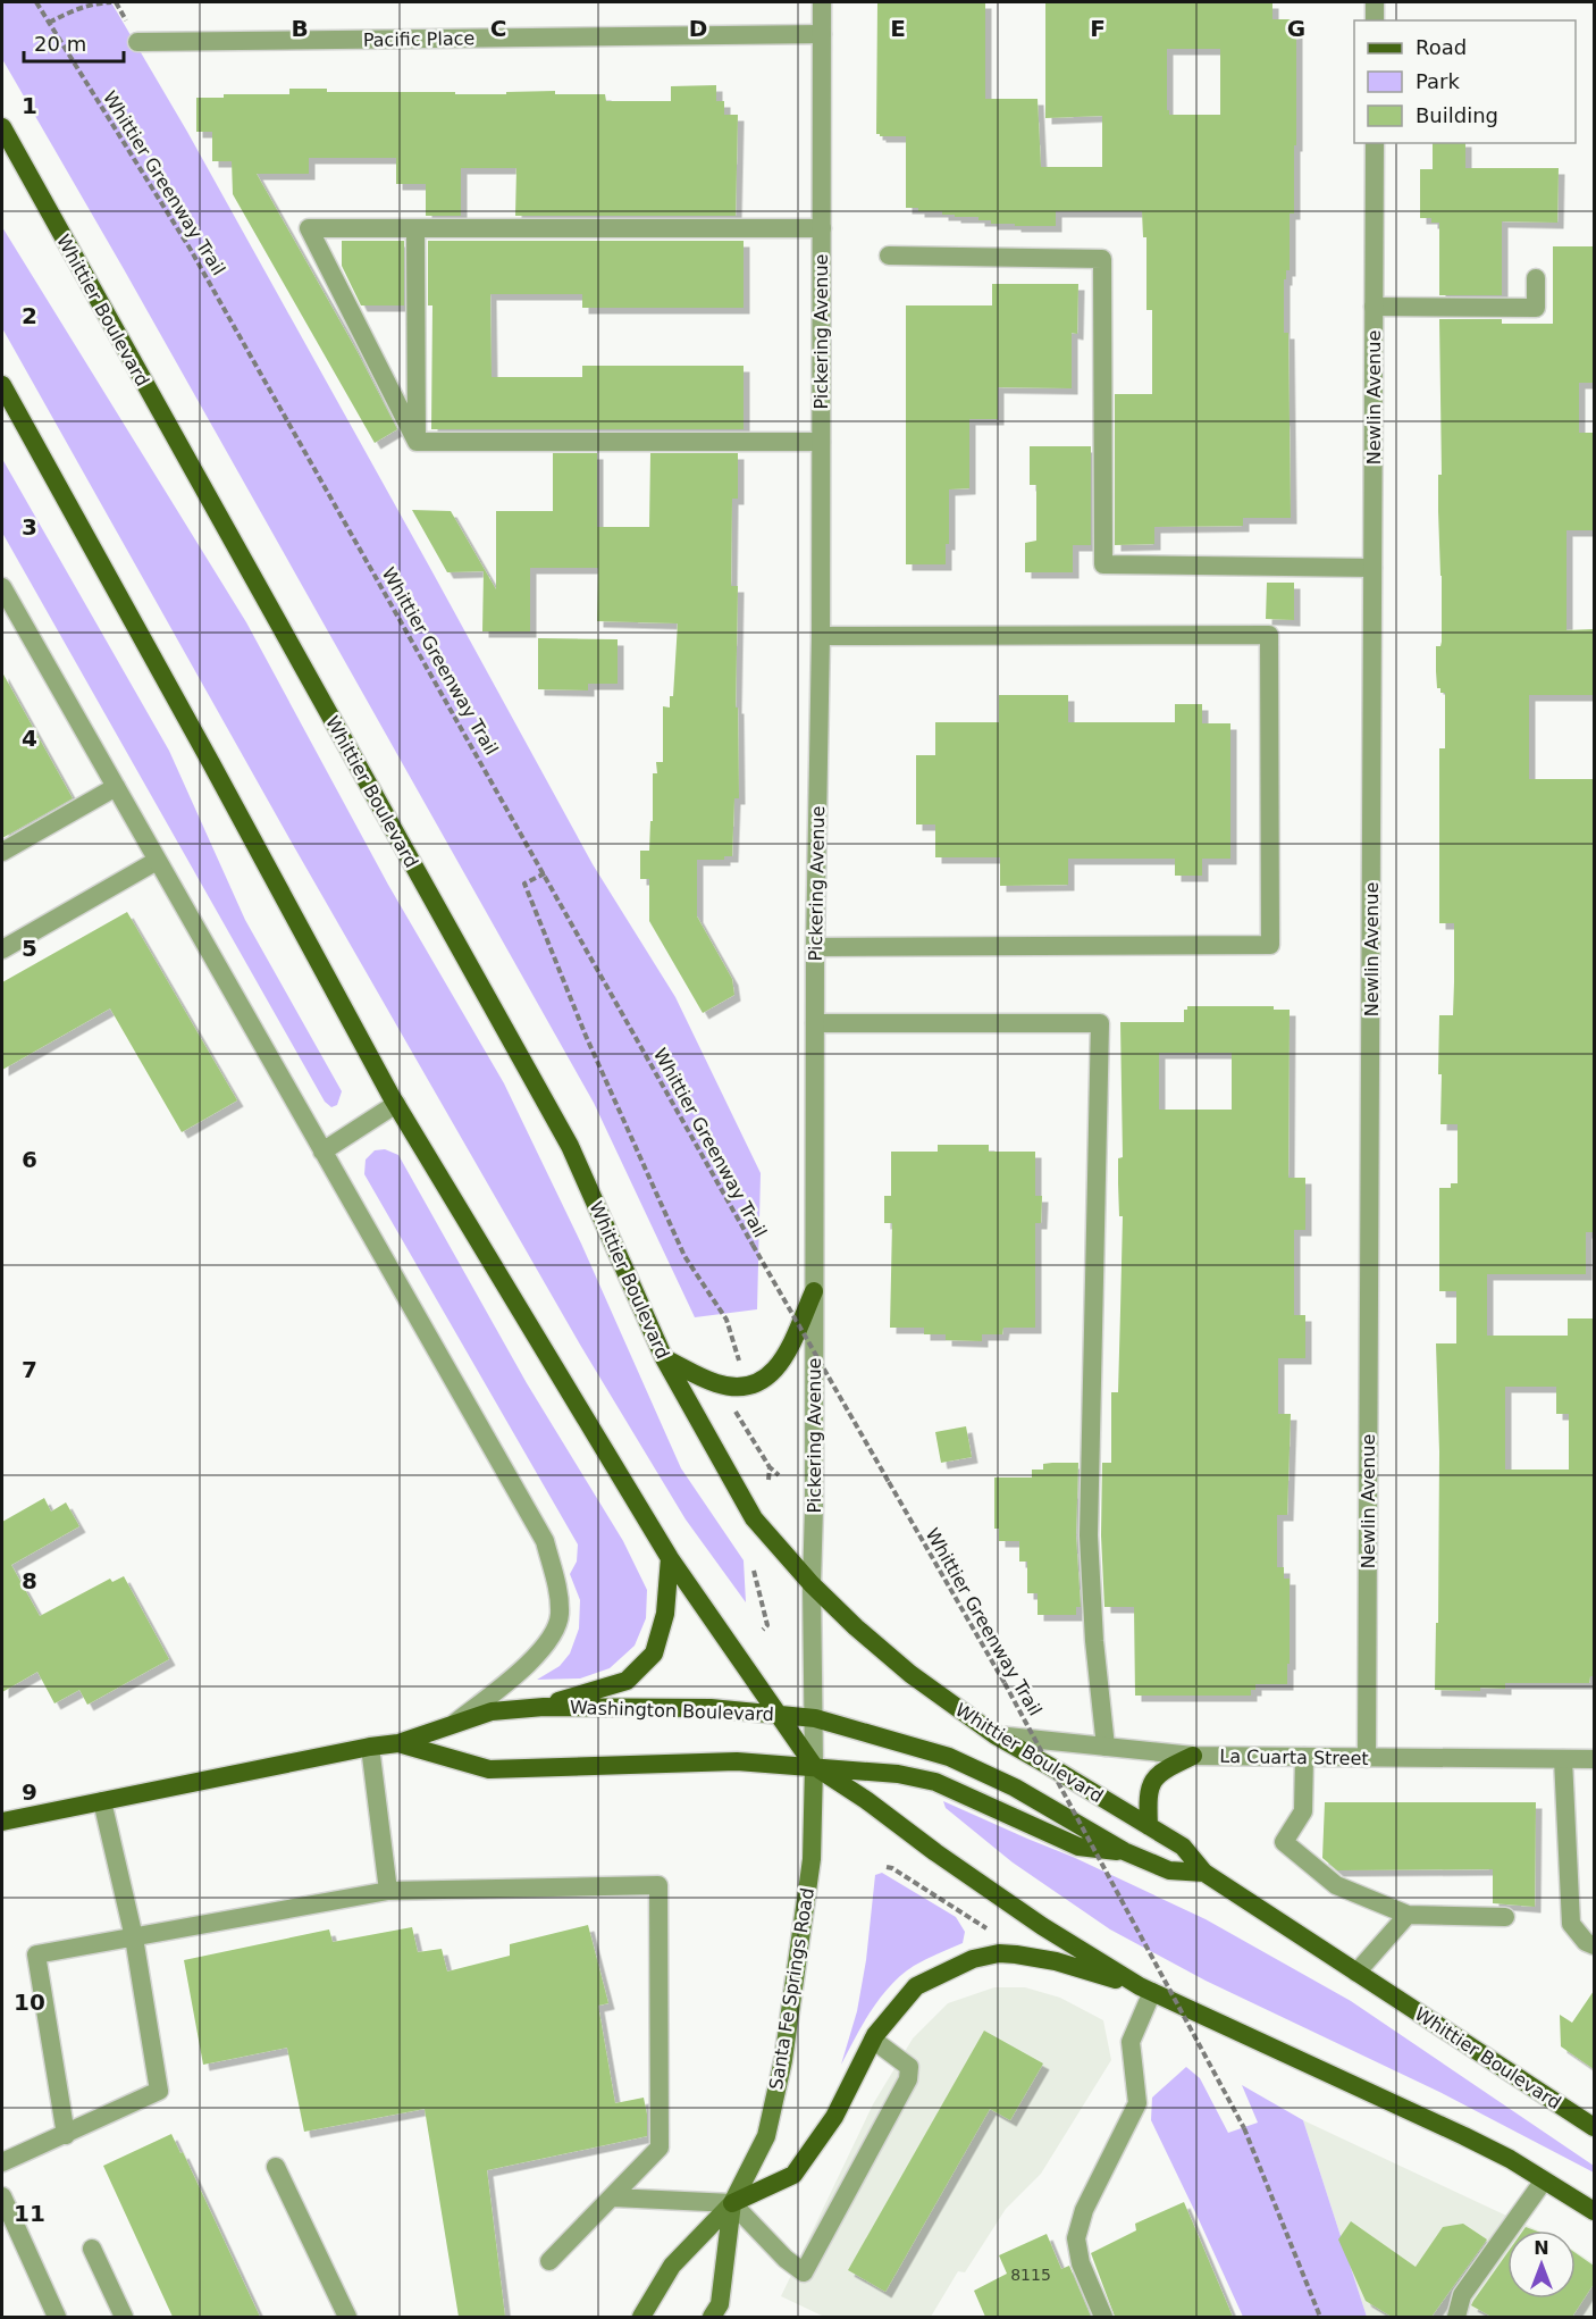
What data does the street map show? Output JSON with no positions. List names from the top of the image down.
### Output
{
  "streets": {
    "main road": ["Whittier Boulevard", "Washington Boulevard", "Santa Fe Springs Road"],
    "street": [
      "Pacific Place",
      "Pickering Avenue",
      "Newlin Avenue",
      "La Cuarta Street"
    ],
    "path": ["Whittier Greenway Trail"]
  },
  "crossings": [
    ["Pacific Place", "Pickering Avenue"],
    ["Whittier Boulevard", "Pickering Avenue"],
    ["Whittier Boulevard", "Washington Boulevard"],
    ["Whittier Boulevard", "La Cuarta Street"],
    ["Pickering Avenue", "Washington Boulevard"],
    ["Pickering Avenue", "Santa Fe Springs Road"],
    ["Newlin Avenue", "La Cuarta Street"],
    ["Washington Boulevard", "Santa Fe Springs Road"]
  ],
  "house_numbers": ["8115"],
  "legend": ["Road", "Park", "Building"],
  "scale_bar": "20 m",
  "north": "top",
  "grid": {
    "columns": [
      "B",
      "C",
      "D",
      "E",
      "F",
      "G"
    ],
    "rows": [
      "1",
      "2",
      "3",
      "4",
      "5",
      "6",
      "7",
      "8",
      "9",
      "10",
      "11"
    ]
  }
}
